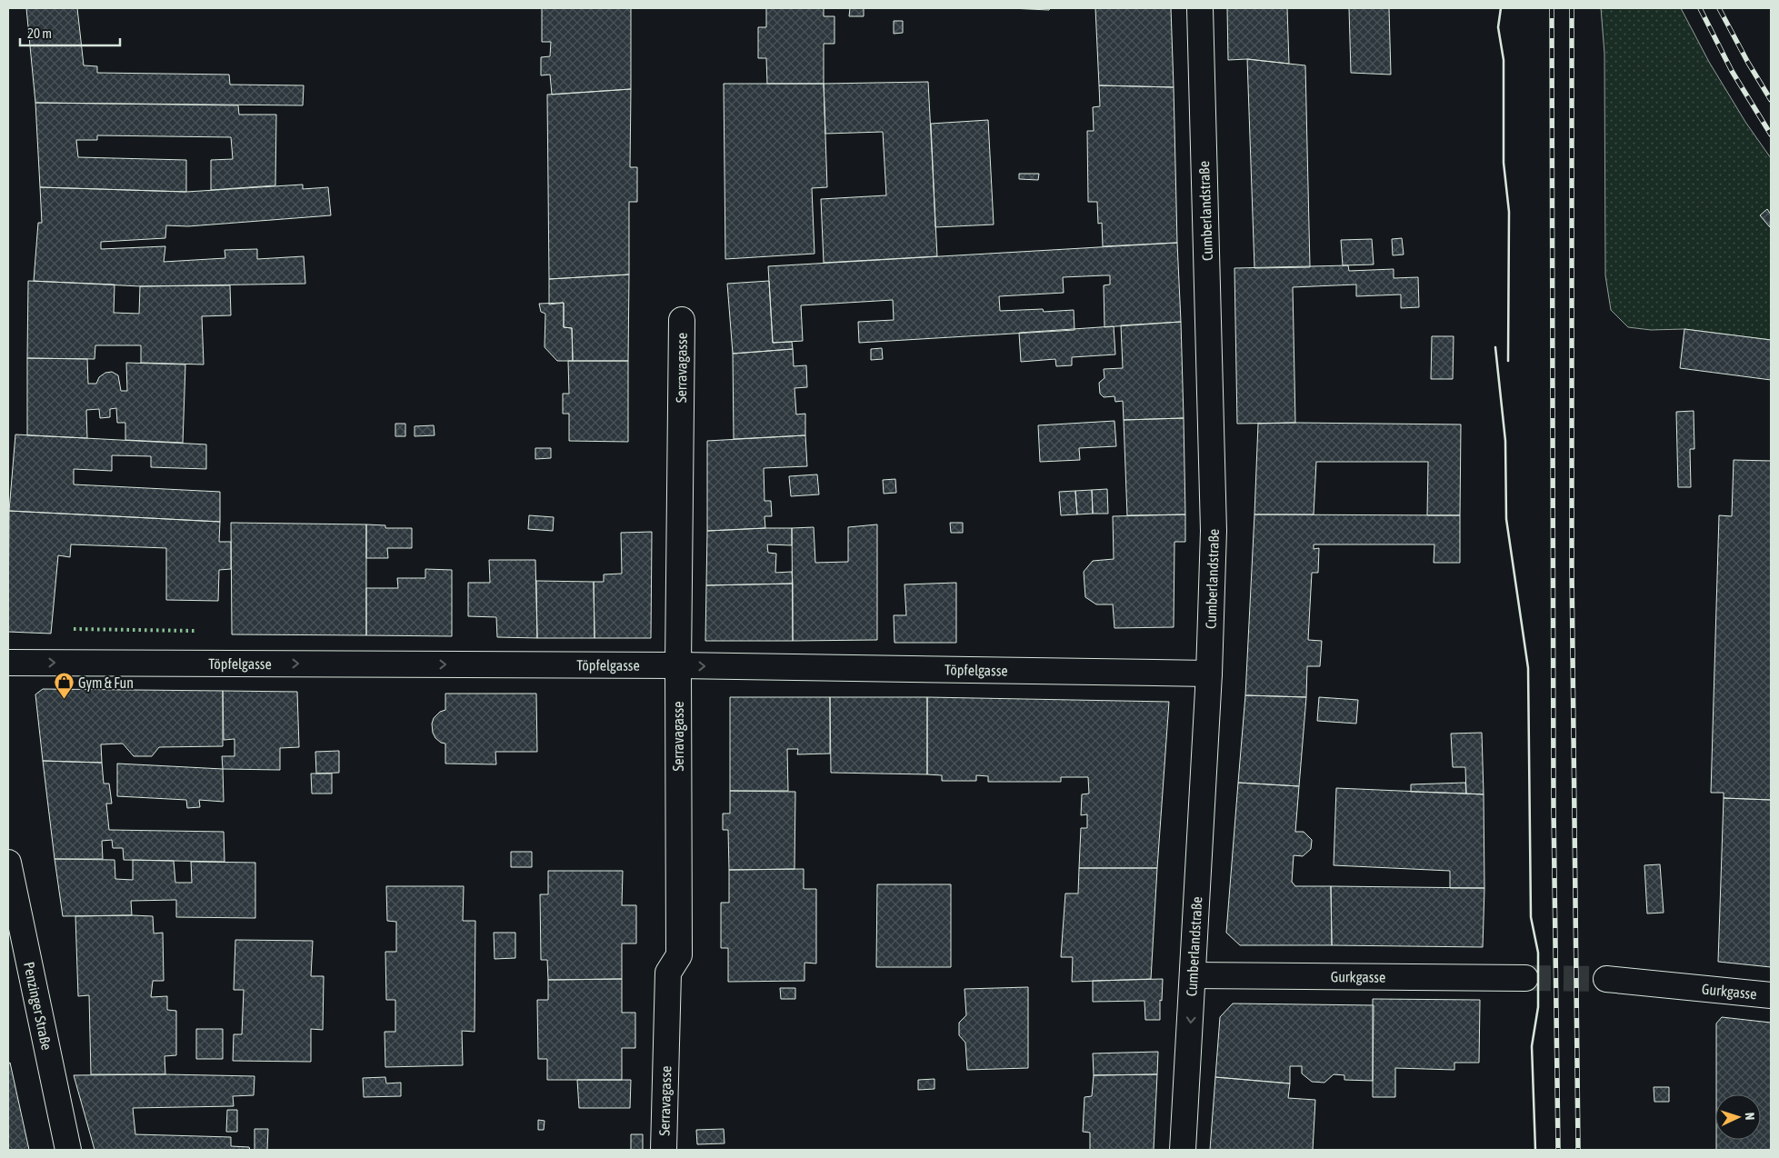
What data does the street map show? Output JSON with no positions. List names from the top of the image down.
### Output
{
  "streets": {
    "street": [
      "Cumberlandstraße",
      "Serravagasse",
      "Töpfelgasse",
      "Gurkgasse",
      "Penzinger Straße"
    ]
  },
  "crossings": [
    ["Cumberlandstraße", "Töpfelgasse"],
    ["Cumberlandstraße", "Gurkgasse"],
    ["Serravagasse", "Töpfelgasse"]
  ],
  "one_way": ["Töpfelgasse"],
  "places": {
    "shop": ["Gym & Fun"]
  },
  "scale_bar": "20 m",
  "north": "right"
}
